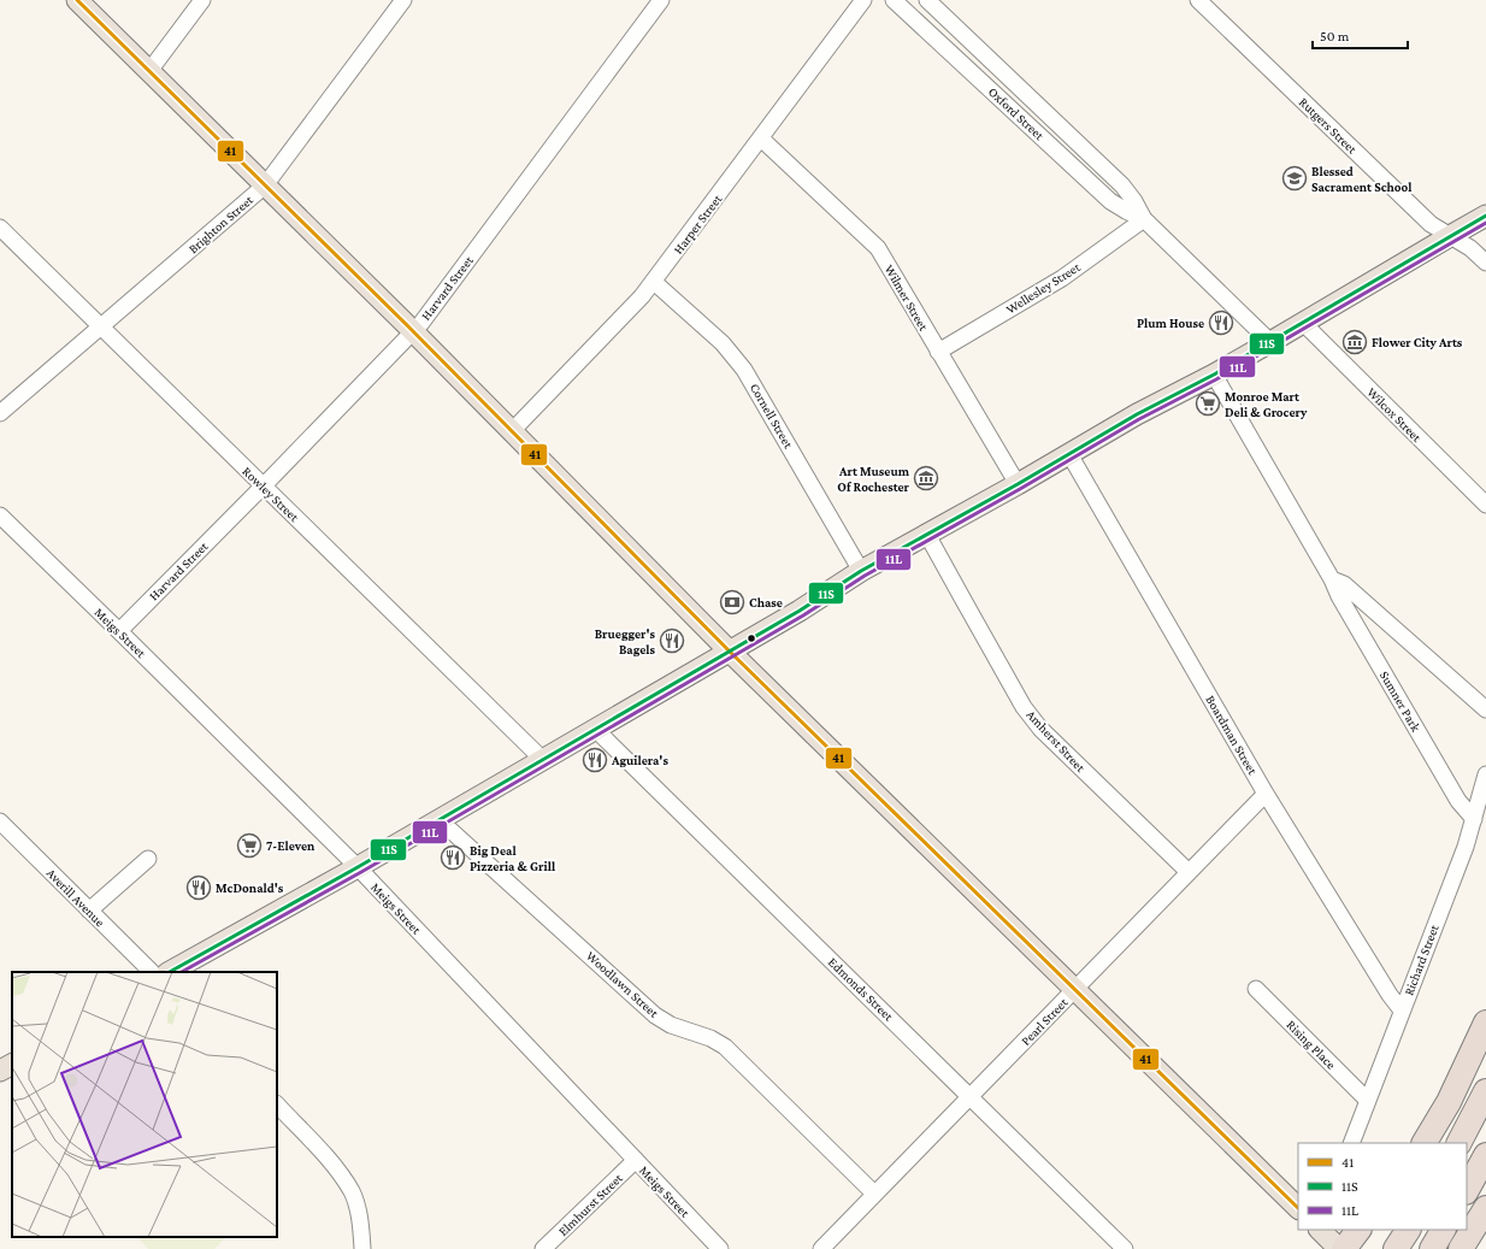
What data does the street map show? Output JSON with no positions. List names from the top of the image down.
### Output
{
  "streets": {
    "street": [
      "Oxford Street",
      "Rutgers Street",
      "Brighton Street",
      "Harper Street",
      "Harvard Street",
      "Wellesley Street",
      "Wilmer Street",
      "Wilcox Street",
      "Cornell Street",
      "Rowley Street",
      "Meigs Street",
      "Sumner Park",
      "Boardman Street",
      "Amherst Street",
      "Averill Avenue",
      "Richard Street",
      "Woodlawn Street",
      "Edmonds Street",
      "Pearl Street",
      "Rising Place",
      "Elmhurst Street"
    ]
  },
  "crossings": [
    ["Oxford Street", "Wellesley Street"],
    ["Brighton Street", "Rowley Street"],
    ["Harper Street", "Wilmer Street"],
    ["Harper Street", "Cornell Street"],
    ["Harvard Street", "Rowley Street"],
    ["Harvard Street", "Meigs Street"],
    ["Wellesley Street", "Wilmer Street"],
    ["Meigs Street", "Elmhurst Street"],
    ["Sumner Park", "Richard Street"],
    ["Boardman Street", "Richard Street"],
    ["Boardman Street", "Pearl Street"],
    ["Amherst Street", "Pearl Street"],
    ["Richard Street", "Rising Place"],
    ["Woodlawn Street", "Pearl Street"],
    ["Edmonds Street", "Pearl Street"]
  ],
  "places": {
    "school or university": ["Blessed Sacrament School"],
    "restaurant": [
      "Plum House",
      "Bruegger's Bagels",
      "Aguilera's",
      "Big Deal Pizzeria & Grill",
      "McDonald's"
    ],
    "museum": ["Flower City Arts", "Art Museum Of Rochester"],
    "supermarket": ["Monroe Mart Deli & Grocery", "7-Eleven"],
    "bank": ["Chase"]
  },
  "lines": ["transit line 41", "transit line 11S", "transit line 11L"],
  "legend": ["41", "11S", "11L"],
  "scale_bar": "50 m"
}
